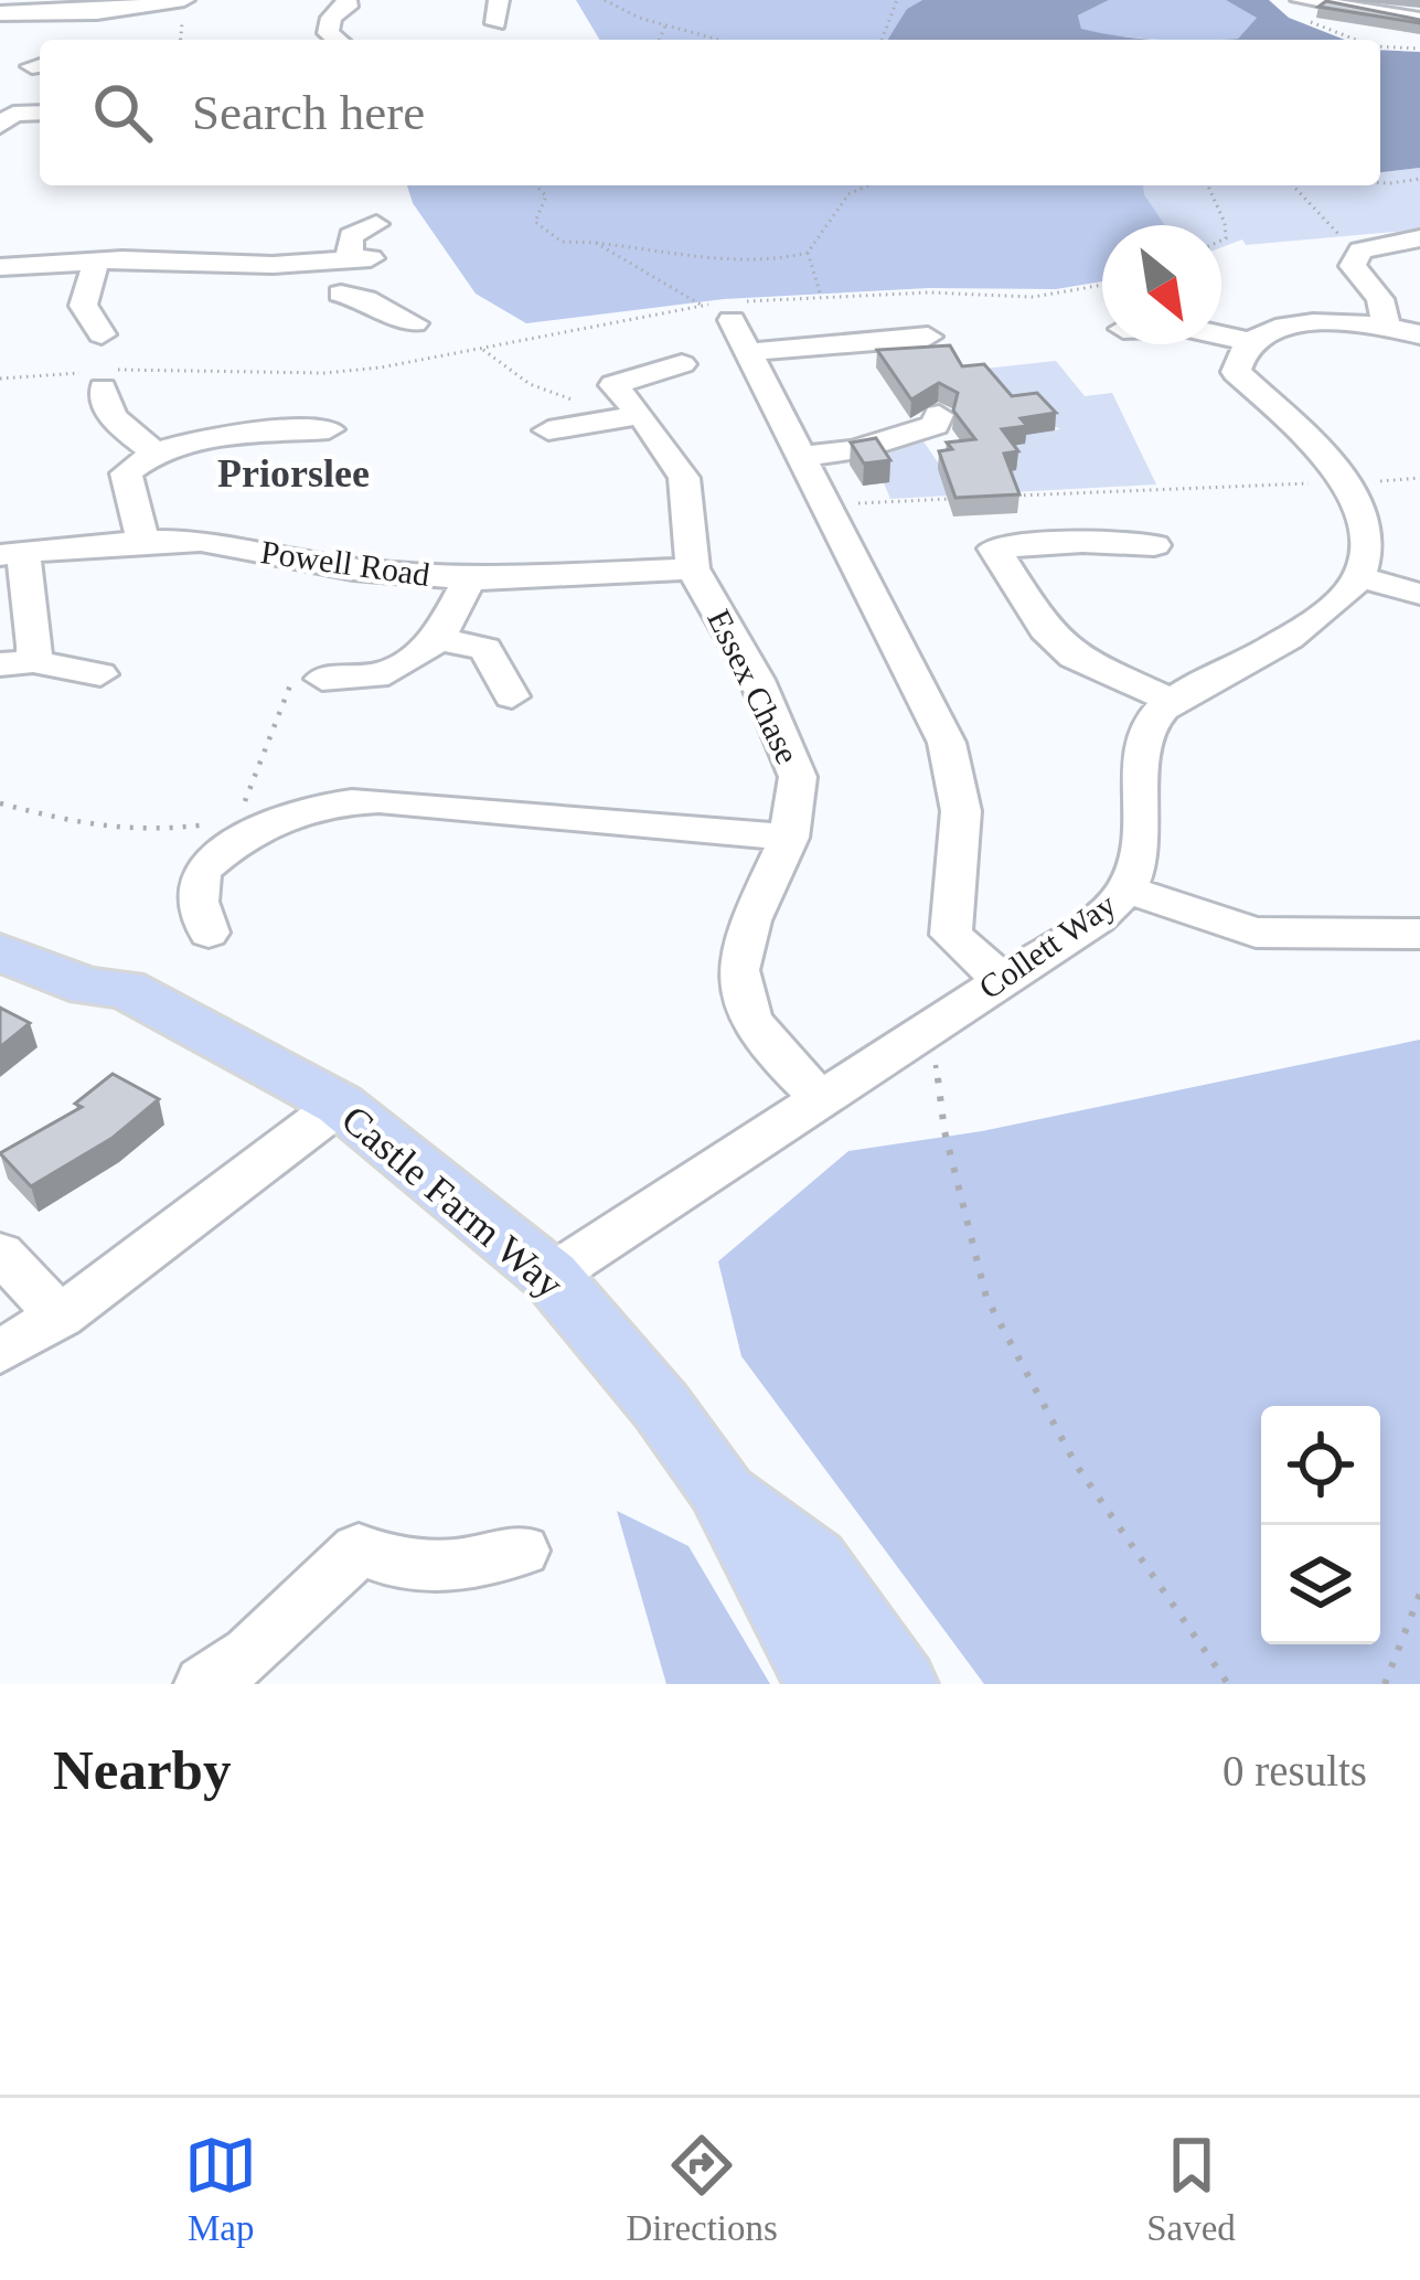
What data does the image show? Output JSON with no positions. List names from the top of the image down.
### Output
{
  "streets": {
    "main road": ["Castle Farm Way"],
    "street": ["Powell Road", "Essex Chase", "Collett Way"]
  },
  "crossings": [
    ["Powell Road", "Essex Chase"],
    ["Essex Chase", "Collett Way"],
    ["Collett Way", "Castle Farm Way"]
  ],
  "districts": ["Priorslee"],
  "north": "bottom right",
  "page": {
    "search": "Search here",
    "heading": ["Nearby", "0 results"],
    "nav": ["Map", "Directions", "Saved"]
  }
}
